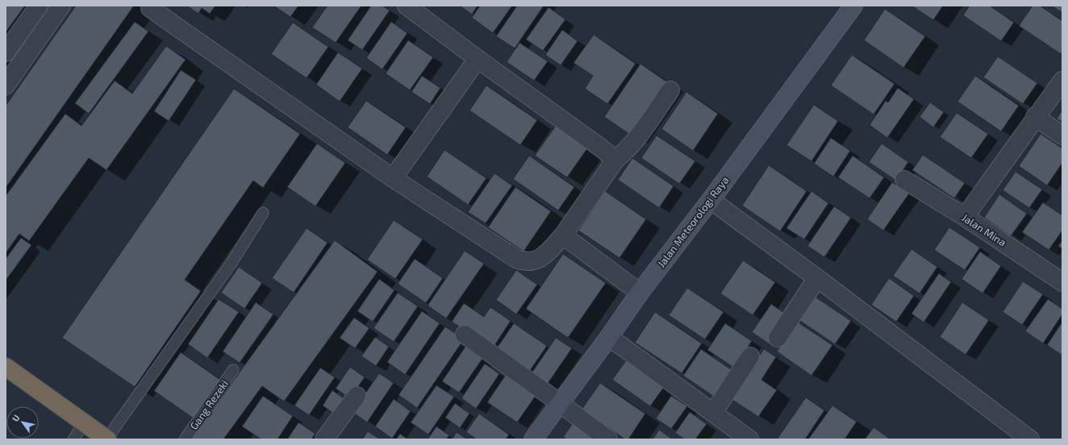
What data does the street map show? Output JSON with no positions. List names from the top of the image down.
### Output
{
  "streets": {
    "main road": ["Jalan Meteorologi Raya"],
    "street": ["Jalan Mina"],
    "lane": ["Gang Rezeki"]
  },
  "north": "top left"
}
